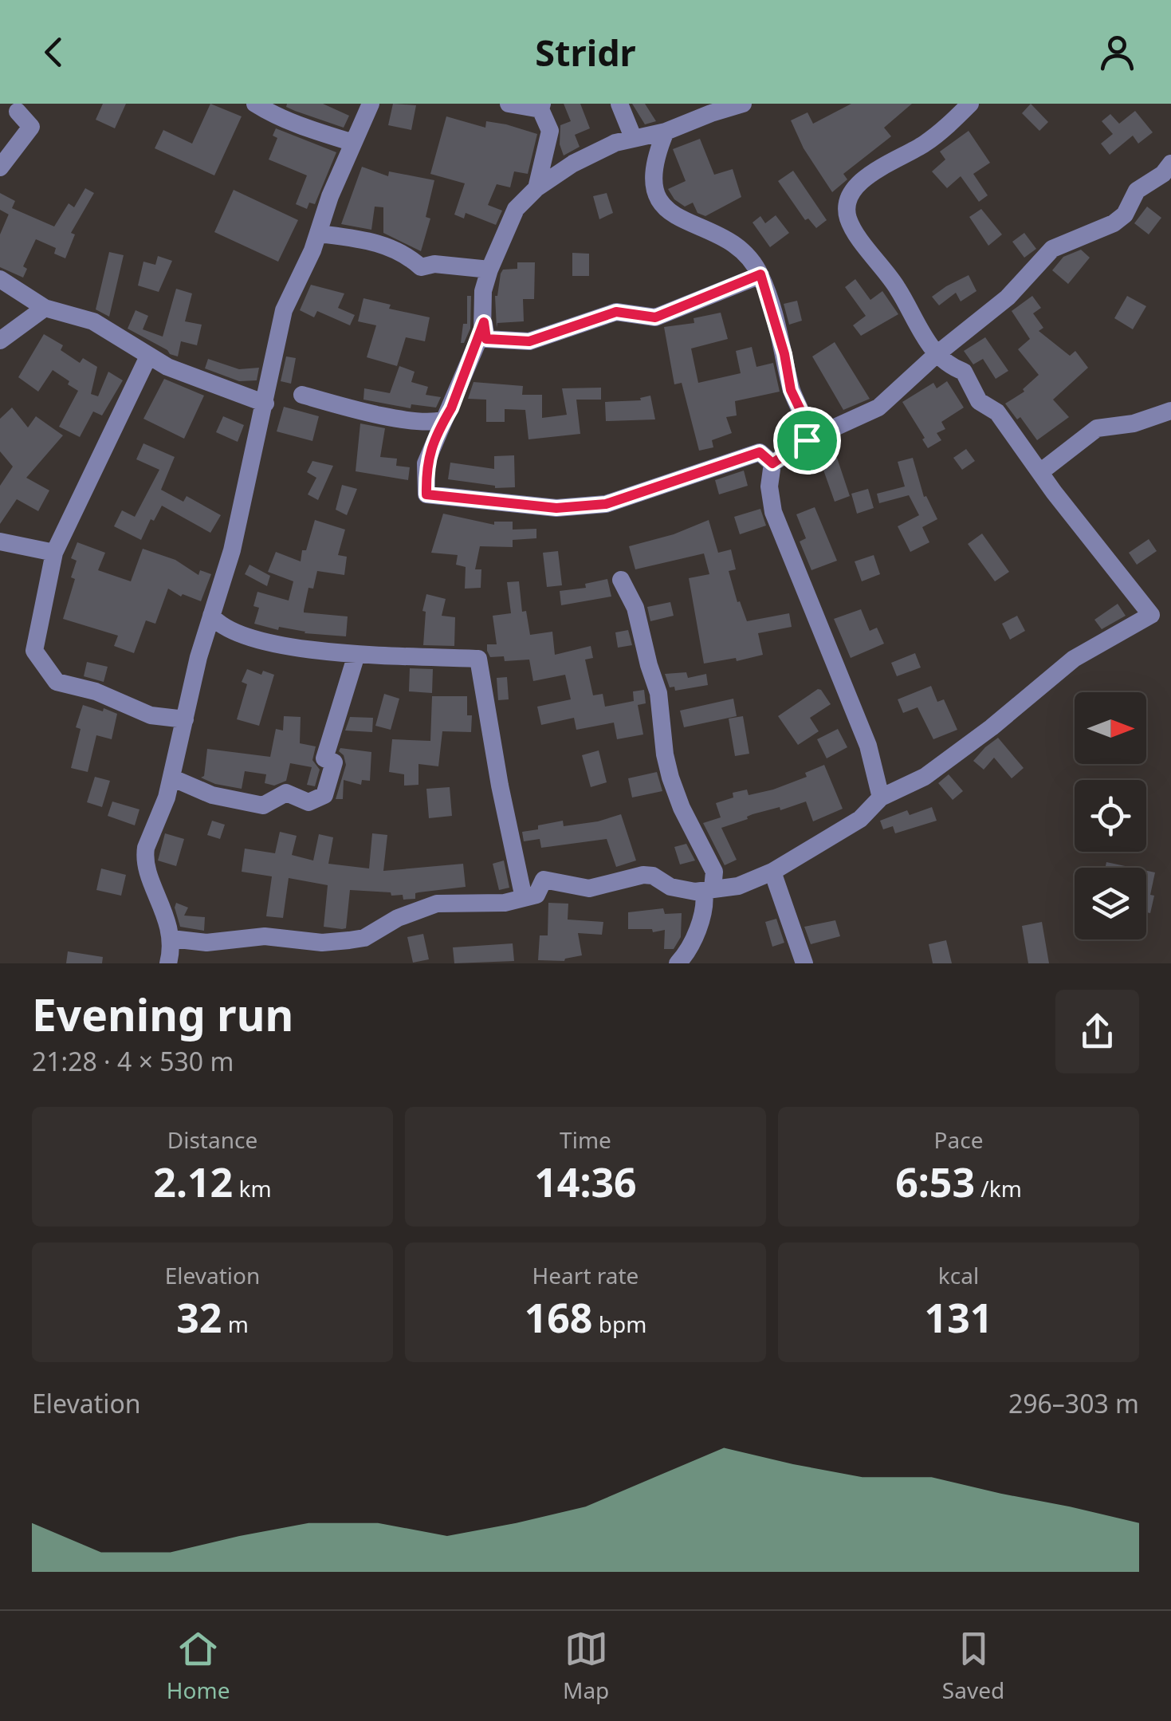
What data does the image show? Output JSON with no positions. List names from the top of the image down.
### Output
{
  "north": "right",
  "page": {
    "header": "Stridr",
    "heading": ["Evening run", "21:28 · 4 × 530 m"],
    "stats": [
      ["Distance", "2.12 km"],
      ["Time", "14:36"],
      ["Pace", "6:53 /km"],
      ["Elevation", "32 m"],
      ["Heart rate", "168 bpm"],
      ["kcal", "131"]
    ],
    "chart": ["Elevation", "296–303 m"],
    "tabs": ["Home", "Map", "Saved"]
  }
}
